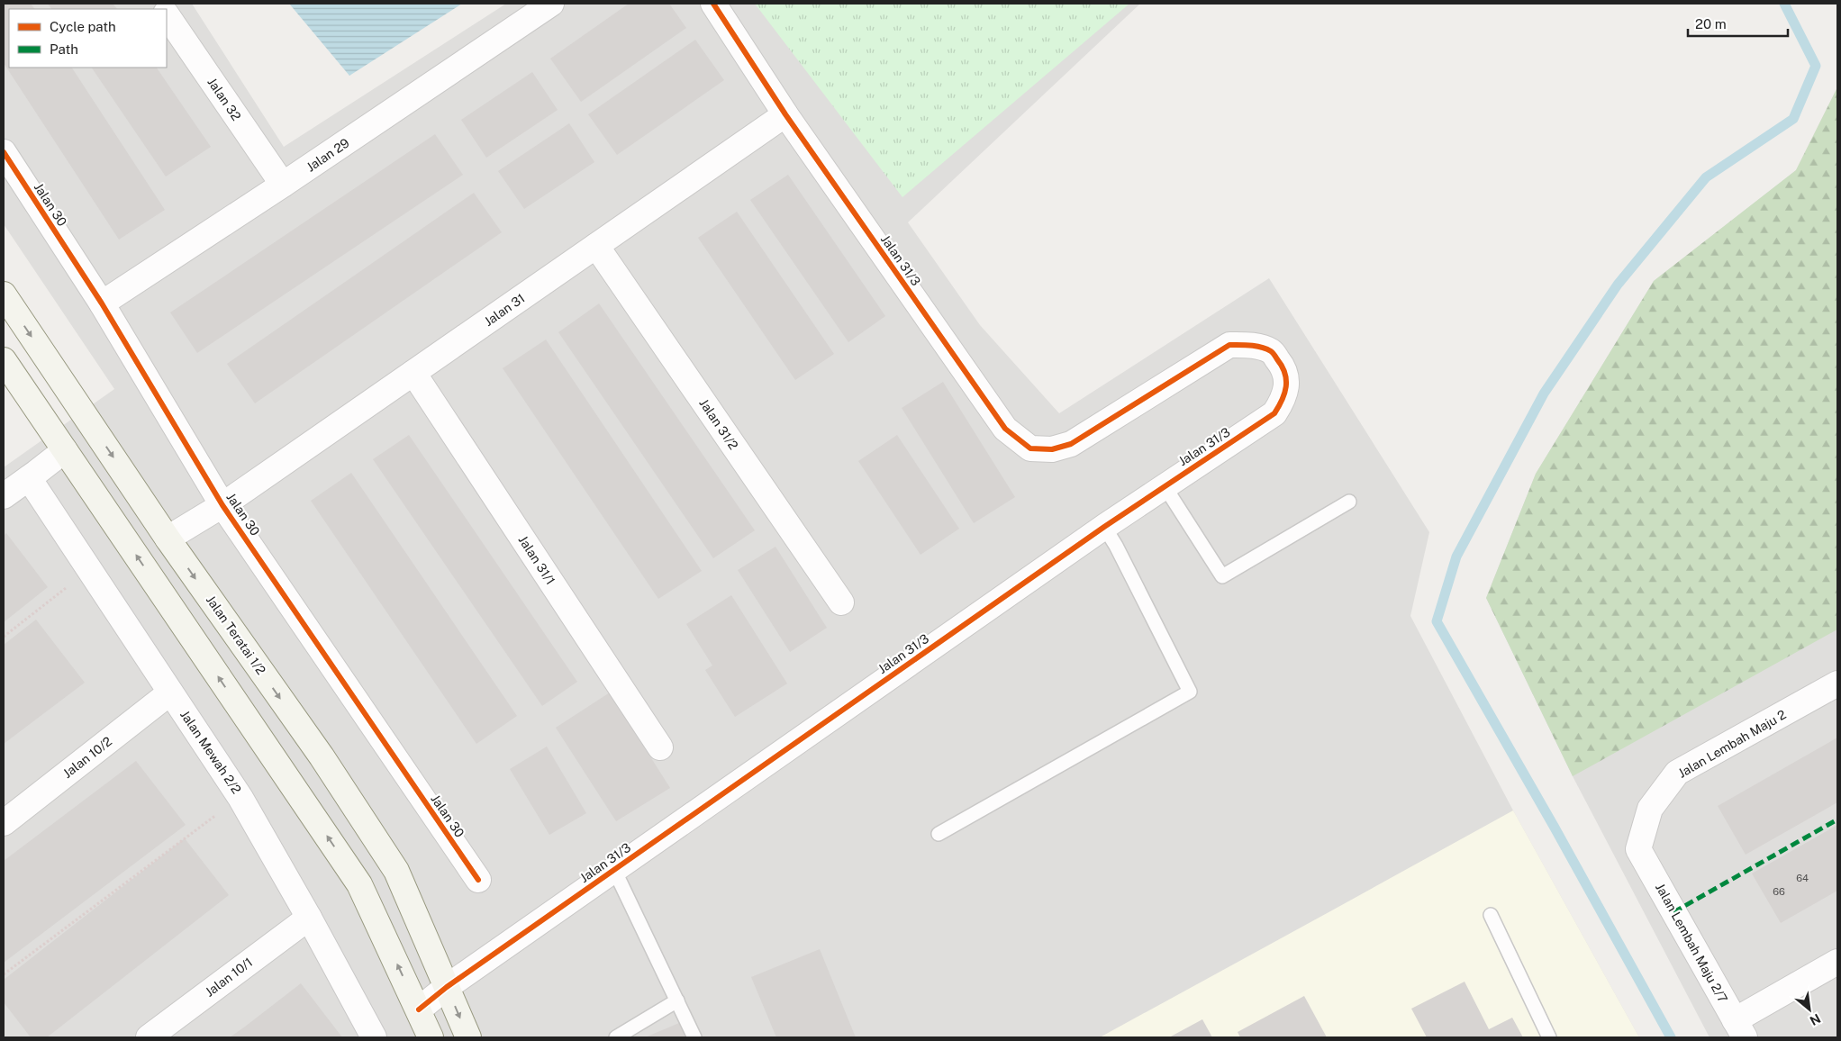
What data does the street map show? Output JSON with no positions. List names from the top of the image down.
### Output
{
  "streets": {
    "main road": ["Jalan Teratai 1/2"],
    "street": [
      "Jalan 32",
      "Jalan 29",
      "Jalan 30",
      "Jalan 31/3",
      "Jalan 31",
      "Jalan 31/2",
      "Jalan 31/1",
      "Jalan Lembah Maju 2",
      "Jalan Mewah 2/2",
      "Jalan 10/2",
      "Jalan Lembah Maju 2/7",
      "Jalan 10/1"
    ]
  },
  "crossings": [
    ["Jalan 32", "Jalan 29"],
    ["Jalan 29", "Jalan 30"],
    ["Jalan 30", "Jalan 31"],
    ["Jalan 31/3", "Jalan 31"],
    ["Jalan 31/3", "Jalan Teratai 1/2"],
    ["Jalan 31", "Jalan 31/2"],
    ["Jalan 31", "Jalan 31/1"],
    ["Jalan 31", "Jalan Teratai 1/2"],
    ["Jalan Lembah Maju 2", "Jalan Lembah Maju 2/7"],
    ["Jalan Mewah 2/2", "Jalan 10/2"],
    ["Jalan Mewah 2/2", "Jalan 10/1"]
  ],
  "house_numbers": ["64", "66"],
  "legend": ["Cycle path", "Path"],
  "scale_bar": "20 m",
  "north": "bottom right"
}
